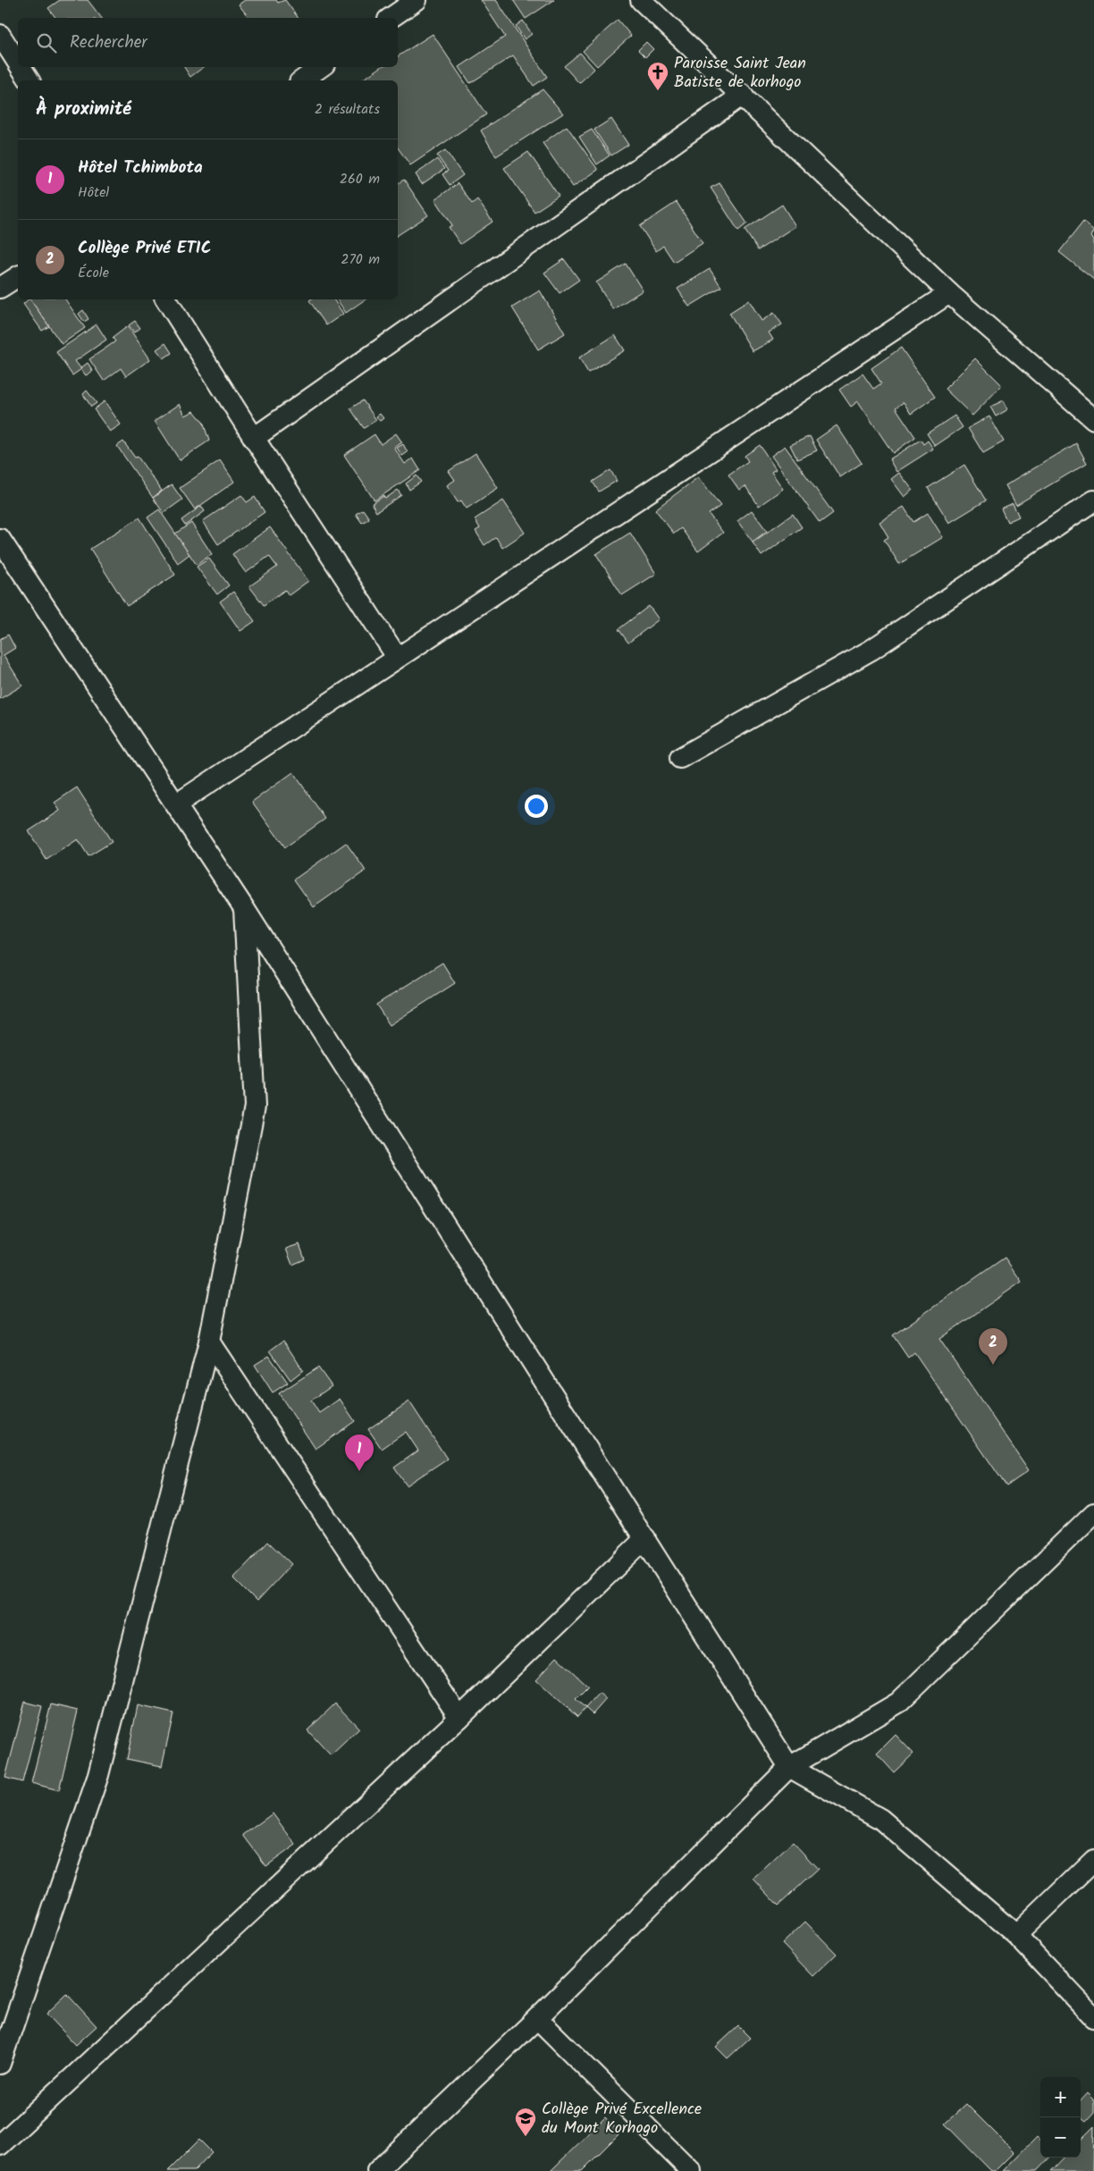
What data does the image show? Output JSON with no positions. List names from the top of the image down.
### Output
{
  "places": {
    "church": ["Paroisse Saint Jean Batiste de korhogo"],
    "school or university": ["Collège Privé Excellence du Mont Korhogo"]
  },
  "page": {
    "search": "Rechercher",
    "heading": ["À proximité", "2 résultats"],
    "list": [
      {
        "mark": "1",
        "name": "Hôtel Tchimbota",
        "note": "Hôtel",
        "value": "260 m"
      },
      {
        "mark": "2",
        "name": "Collège Privé ETIC",
        "note": "École",
        "value": "270 m"
      }
    ],
    "pins": ["2", "1"],
    "map_buttons": ["+", "−"]
  }
}
